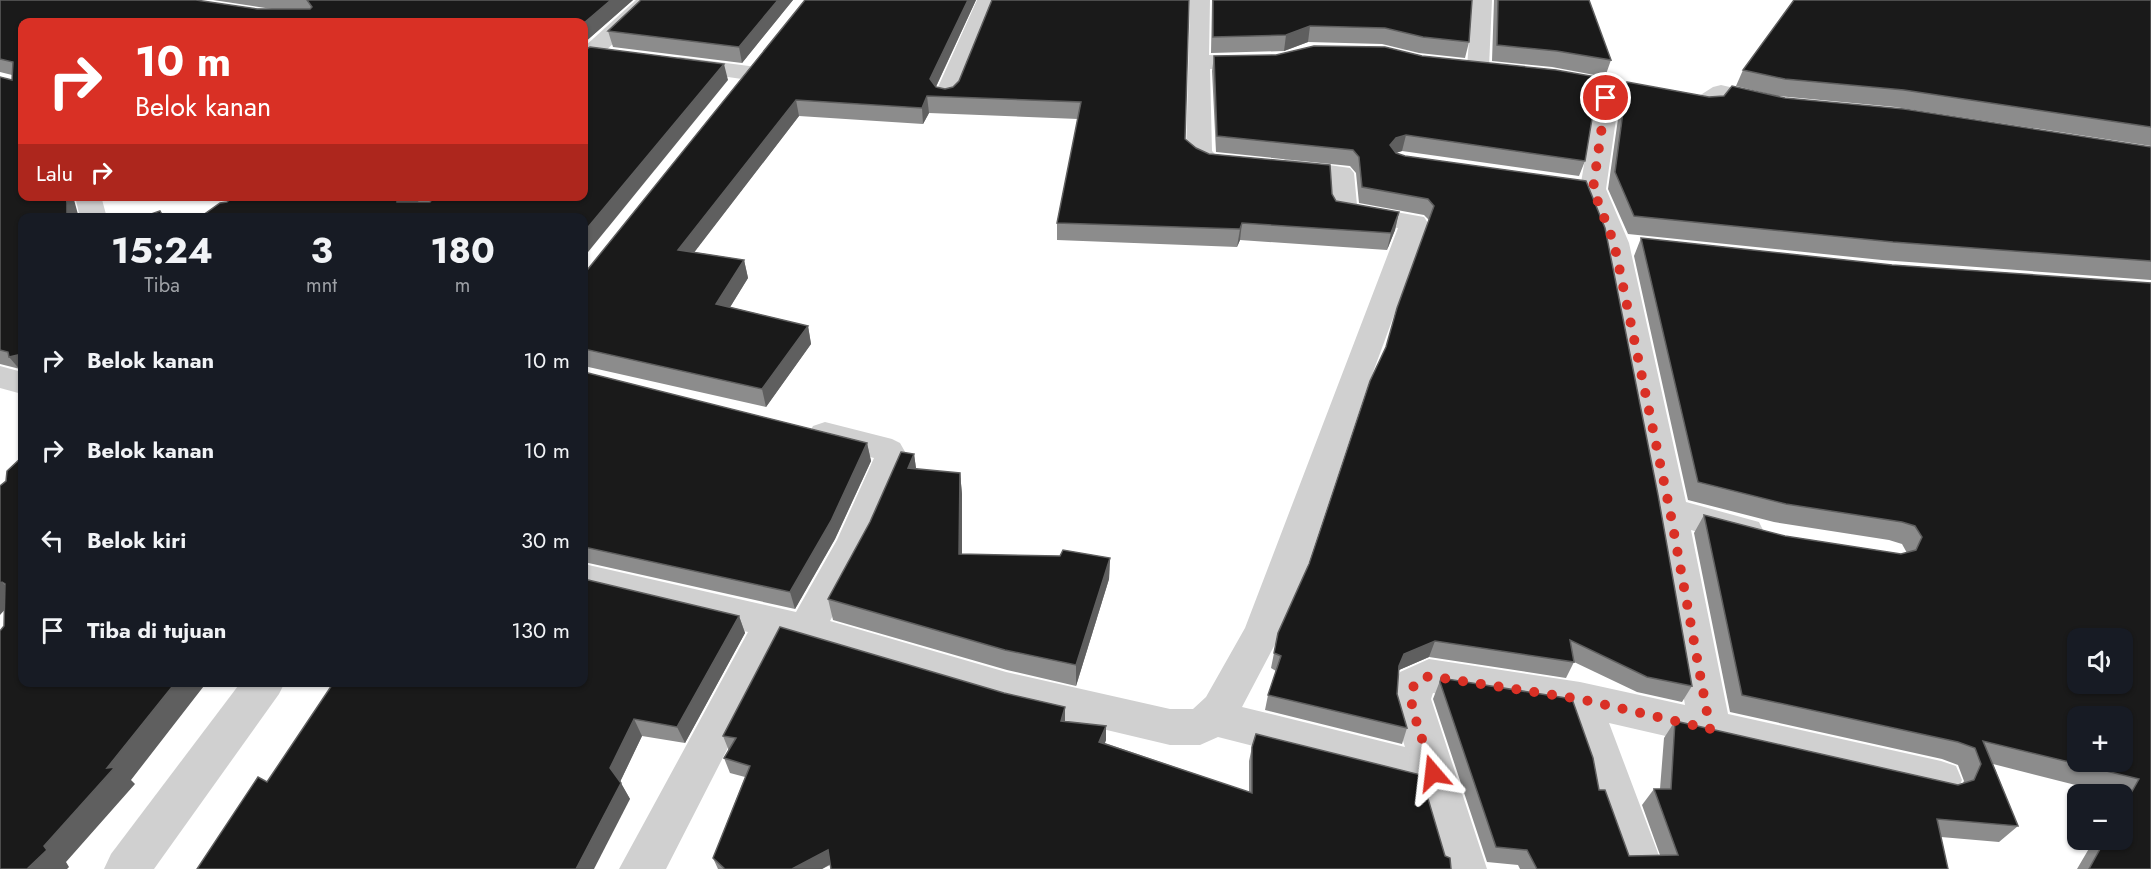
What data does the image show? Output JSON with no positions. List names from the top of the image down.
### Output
{
  "page": {
    "turn": ["10 m", "Belok kanan"],
    "then": "Lalu",
    "eta": [
      "15:24",
      "Tiba",
      "3",
      "mnt",
      "180",
      "m"
    ],
    "list": [
      {
        "name": "Belok kanan",
        "value": "10 m"
      },
      {
        "name": "Belok kanan",
        "value": "10 m"
      },
      {
        "name": "Belok kiri",
        "value": "30 m"
      },
      {
        "name": "Tiba di tujuan",
        "value": "130 m"
      }
    ],
    "map_buttons": ["+", "−"]
  }
}
